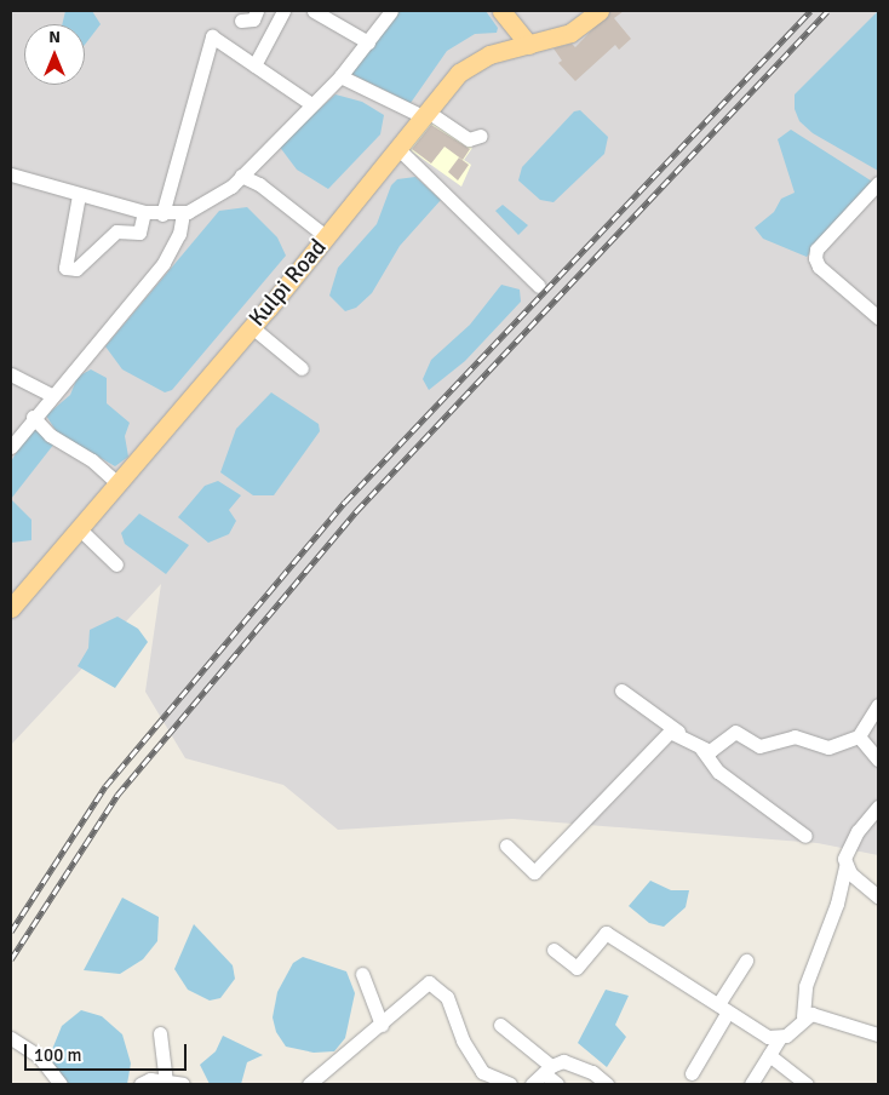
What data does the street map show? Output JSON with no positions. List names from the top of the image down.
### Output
{
  "streets": {
    "main road": ["Kulpi Road"]
  },
  "scale_bar": "100 m",
  "north": "top"
}
